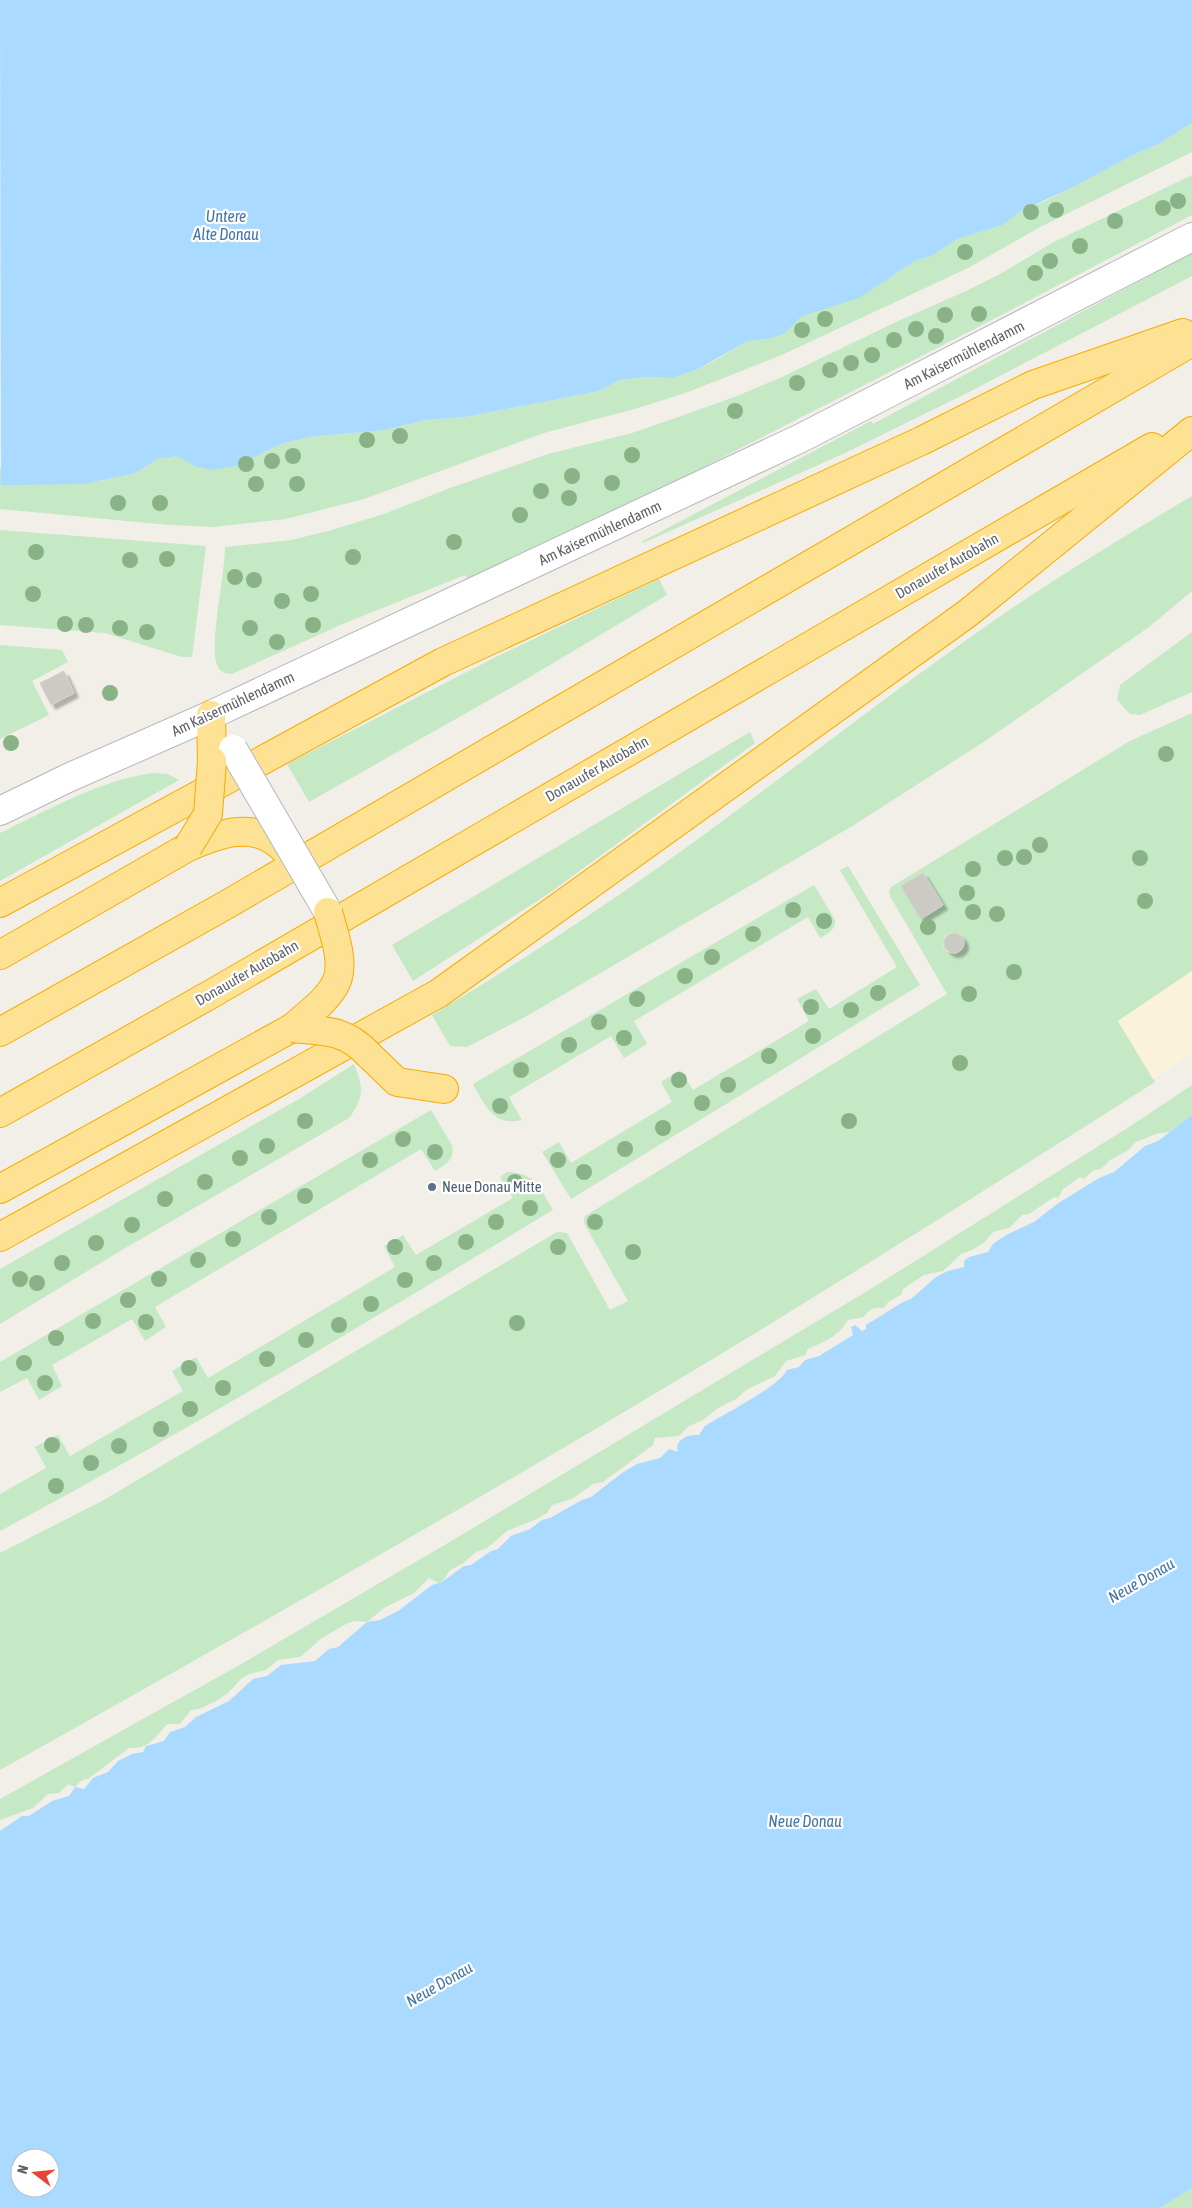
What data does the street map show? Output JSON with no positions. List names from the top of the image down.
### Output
{
  "streets": {
    "highway": ["Donauufer Autobahn"],
    "street": ["Am Kaisermühlendamm"]
  },
  "water": ["Untere Alte Donau", "Neue Donau"],
  "places": ["Neue Donau Mitte"],
  "north": "left"
}
